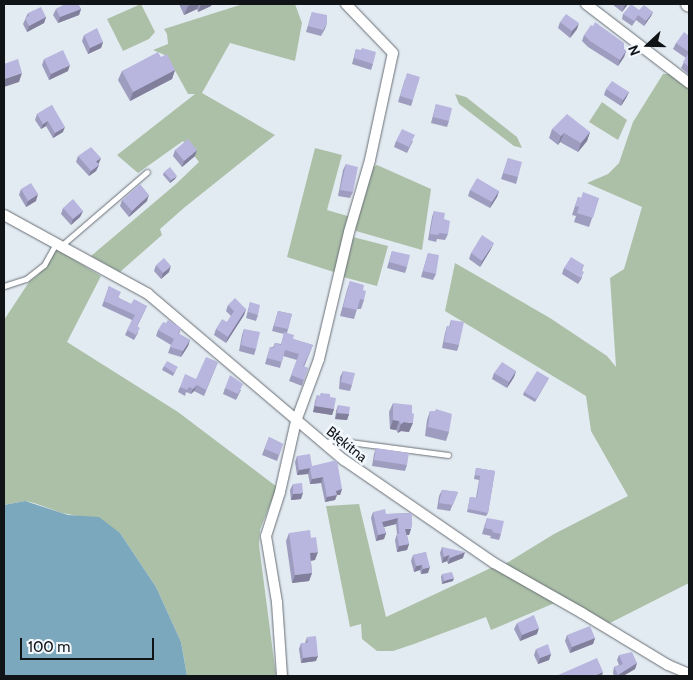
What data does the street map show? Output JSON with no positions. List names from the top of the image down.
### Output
{
  "streets": {
    "street": ["Błękitna"]
  },
  "scale_bar": "100 m",
  "north": "left"
}
